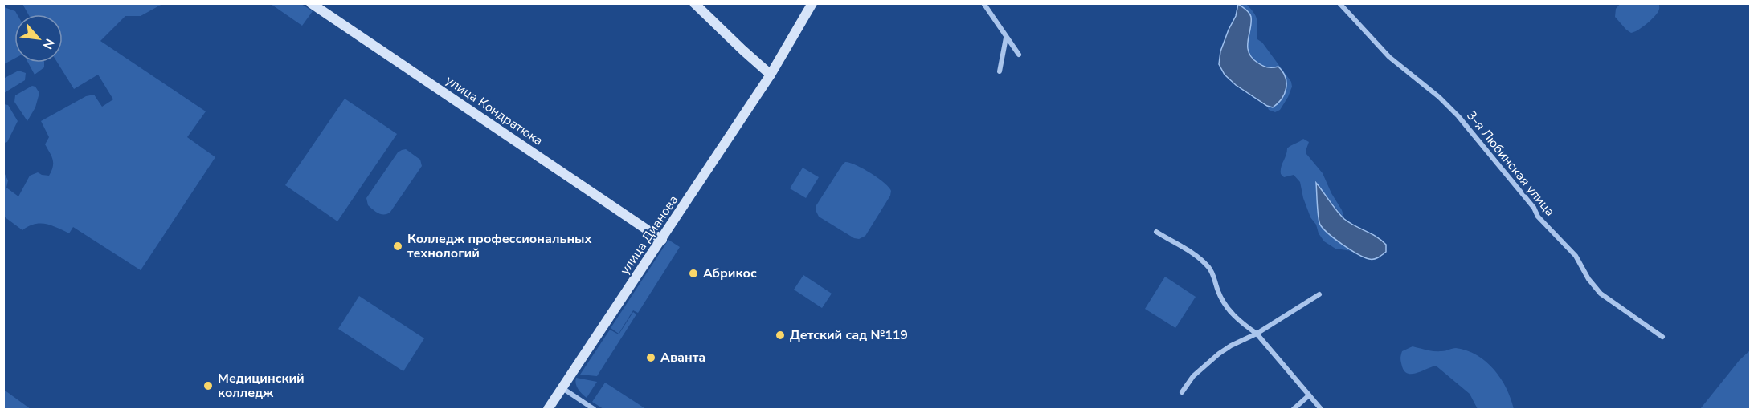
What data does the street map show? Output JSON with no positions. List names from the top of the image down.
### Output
{
  "streets": {
    "street": ["улица Кондратюка", "3-я Любинская улица", "улица Дианова"]
  },
  "crossings": [
    ["улица Кондратюка", "улица Дианова"]
  ],
  "places": [
    "Колледж профессиональных технологий",
    "Абрикос",
    "Детский сад №119",
    "Аванта",
    "Медицинский колледж"
  ],
  "north": "bottom right"
}
